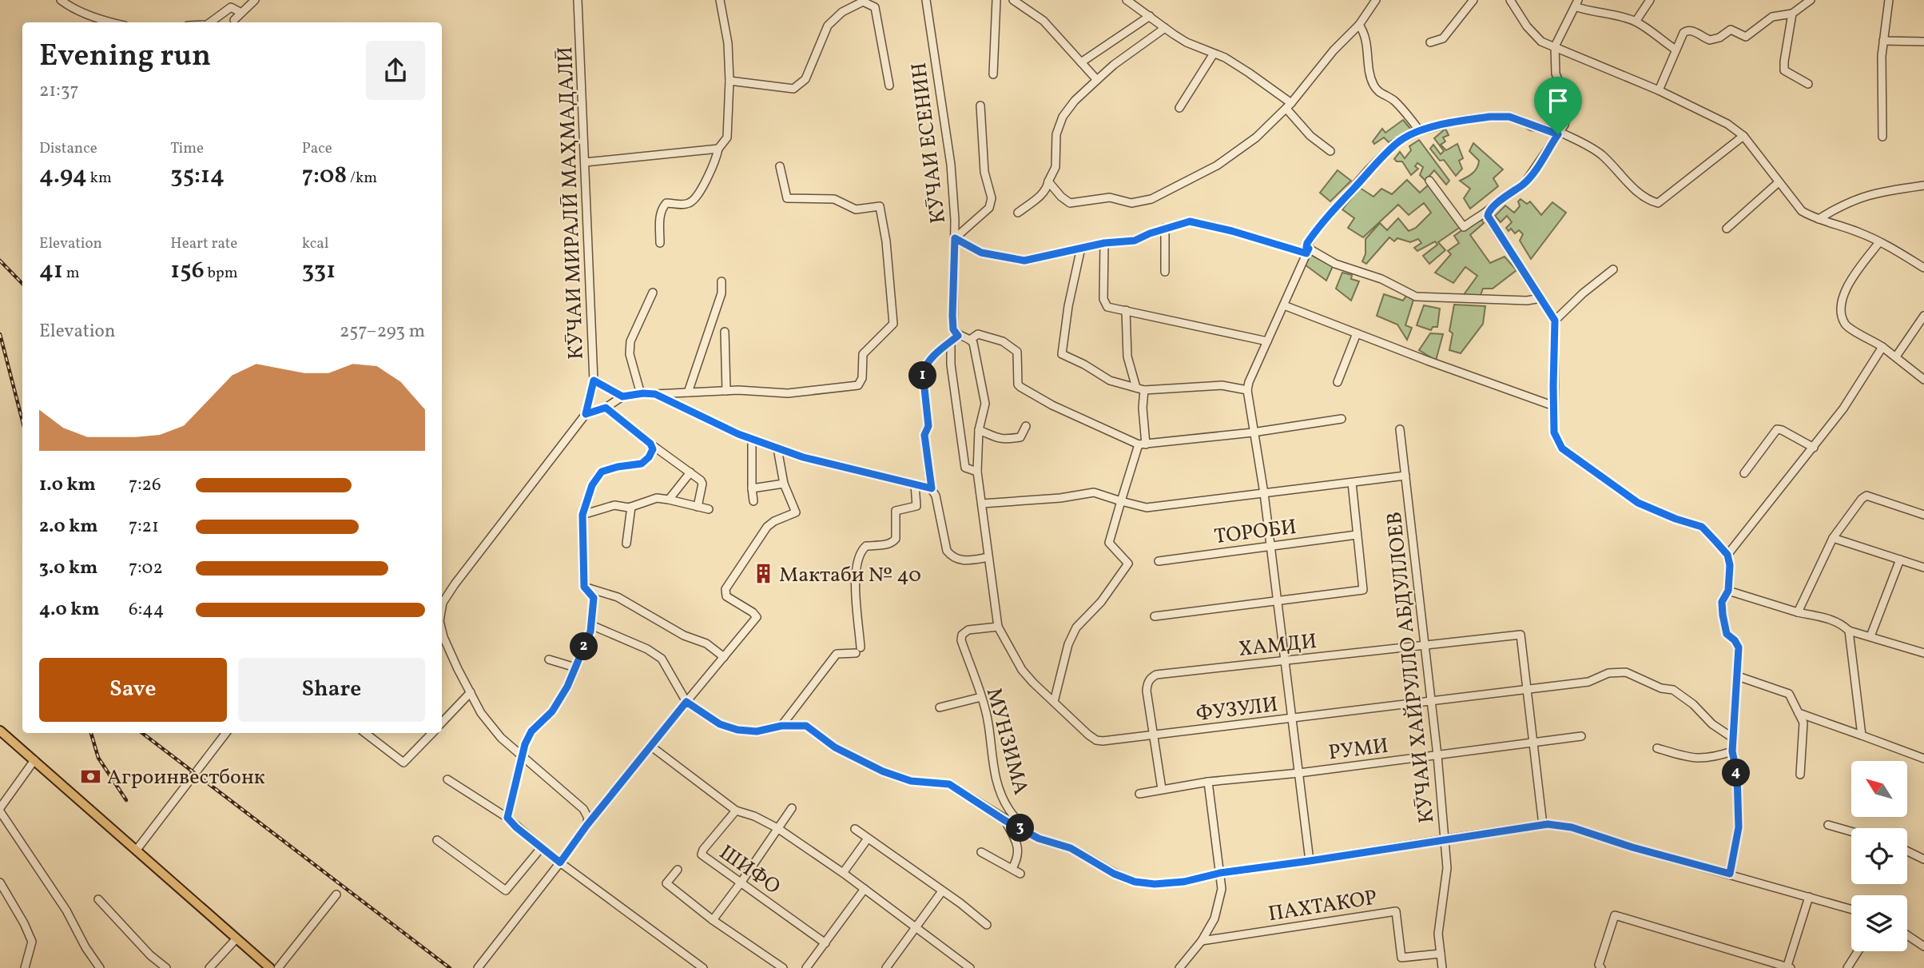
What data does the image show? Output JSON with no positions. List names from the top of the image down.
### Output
{
  "streets": {
    "street": [
      "КӮЧАИ ЕСЕНИН",
      "КӮЧАИ МИРАЛӢ МАҲМАДАЛӢ",
      "ТОРОБИ",
      "ХАМДИ",
      "КӮЧАИ ХАЙРУЛЛО АБДУЛЛОЕВ",
      "ФУЗУЛИ",
      "МУНЗИМА",
      "РУМИ",
      "ШИФО",
      "ПАХТАКОР"
    ]
  },
  "crossings": [
    ["ХАМДИ", "КӮЧАИ ХАЙРУЛЛО АБДУЛЛОЕВ"],
    ["ХАМДИ", "ФУЗУЛИ"],
    ["ХАМДИ", "РУМИ"],
    ["КӮЧАИ ХАЙРУЛЛО АБДУЛЛОЕВ", "ФУЗУЛИ"],
    ["КӮЧАИ ХАЙРУЛЛО АБДУЛЛОЕВ", "МУНЗИМА"],
    ["КӮЧАИ ХАЙРУЛЛО АБДУЛЛОЕВ", "РУМИ"],
    ["КӮЧАИ ХАЙРУЛЛО АБДУЛЛОЕВ", "ПАХТАКОР"],
    ["ФУЗУЛИ", "МУНЗИМА"]
  ],
  "places": {
    "building": ["Мактаби № 40"],
    "bank": ["Агроинвестбонк"]
  },
  "north": "top left",
  "page": {
    "heading": ["Evening run", "21:37"],
    "stats": [
      ["Distance", "4.94 km"],
      ["Time", "35:14"],
      ["Pace", "7:08 /km"],
      ["Elevation", "41 m"],
      ["Heart rate", "156 bpm"],
      ["kcal", "331"]
    ],
    "chart": ["Elevation", "257–293 m"],
    "pins": [
      "1",
      "2",
      "4",
      "3"
    ],
    "list": [
      {
        "name": "1.0 km",
        "note": "7:26"
      },
      {
        "name": "2.0 km",
        "note": "7:21"
      },
      {
        "name": "3.0 km",
        "note": "7:02"
      },
      {
        "name": "4.0 km",
        "note": "6:44"
      }
    ],
    "buttons": ["Save", "Share"]
  }
}
